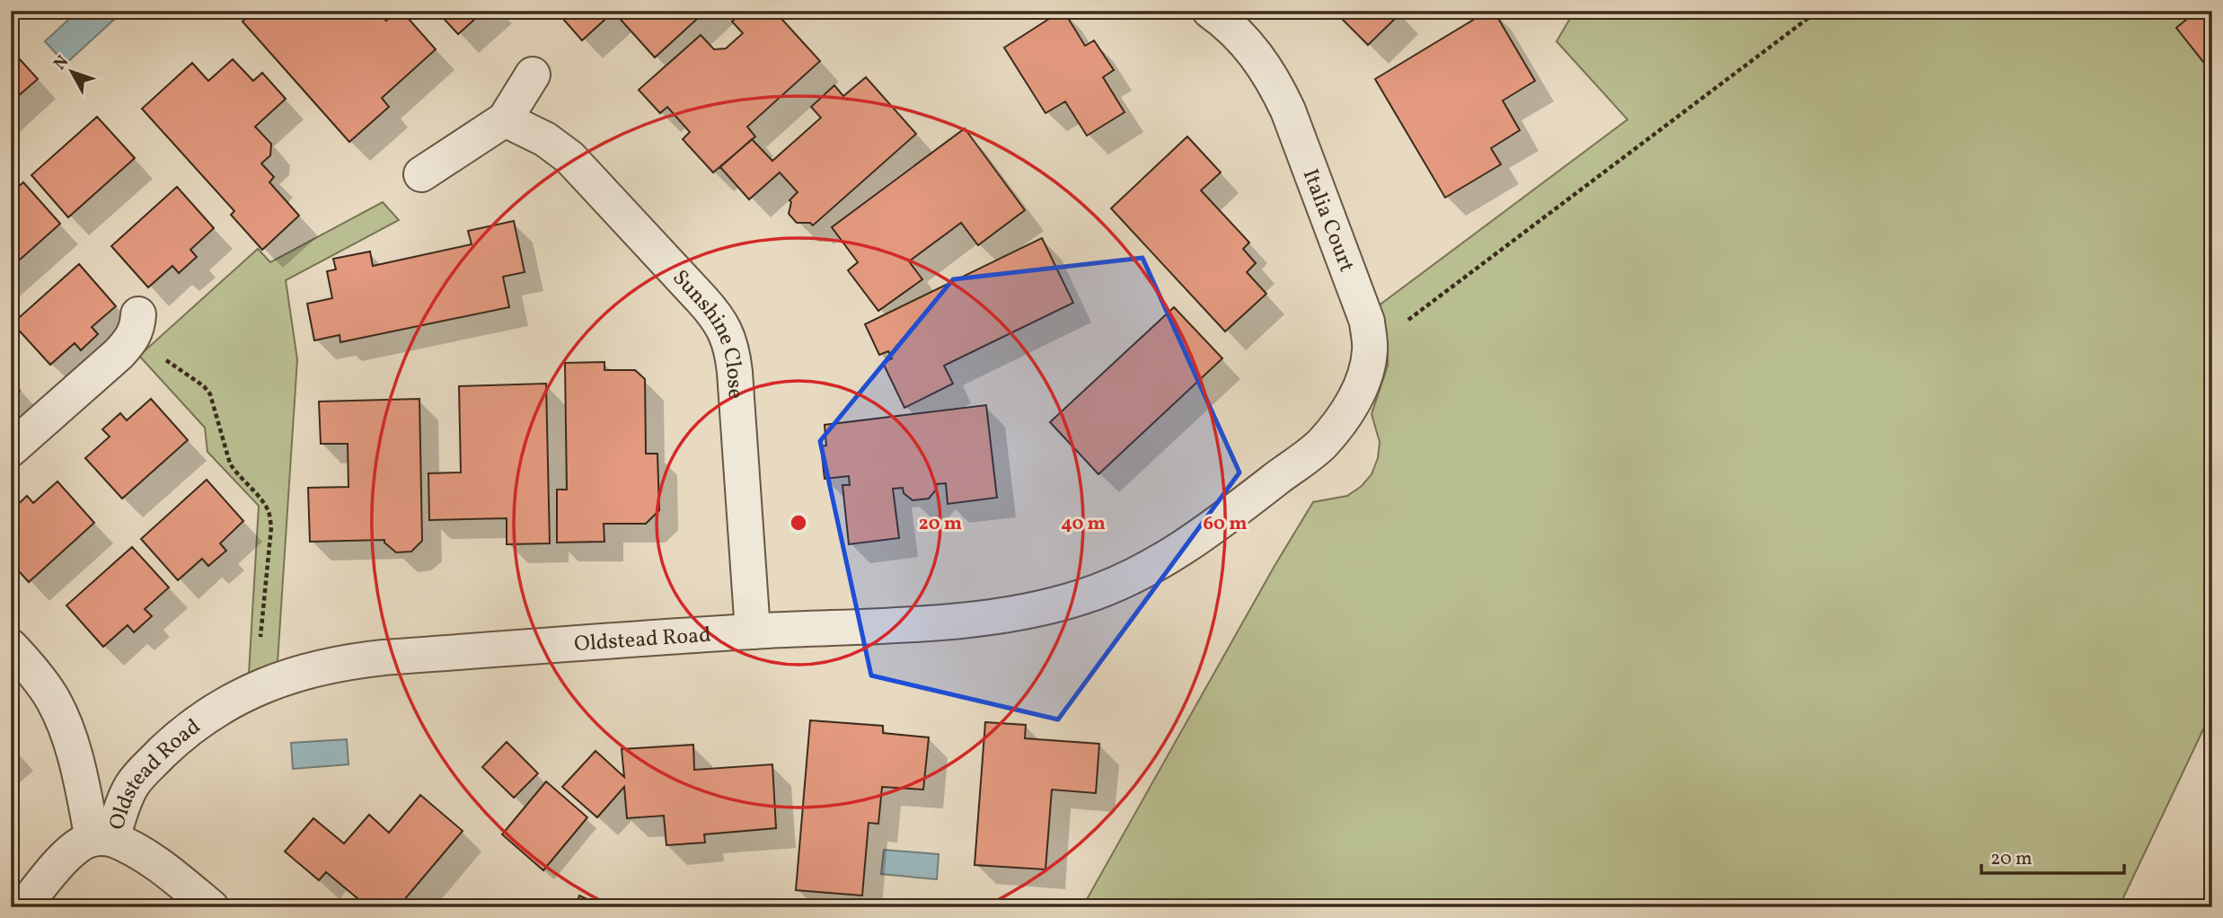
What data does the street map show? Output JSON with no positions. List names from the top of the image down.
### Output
{
  "streets": {
    "street": ["Italia Court", "Sunshine Close", "Oldstead Road"]
  },
  "crossings": [
    ["Italia Court", "Oldstead Road"],
    ["Sunshine Close", "Oldstead Road"]
  ],
  "scale_bar": "20 m",
  "north": "top left",
  "rings": ["20 m", "40 m", "60 m"]
}
